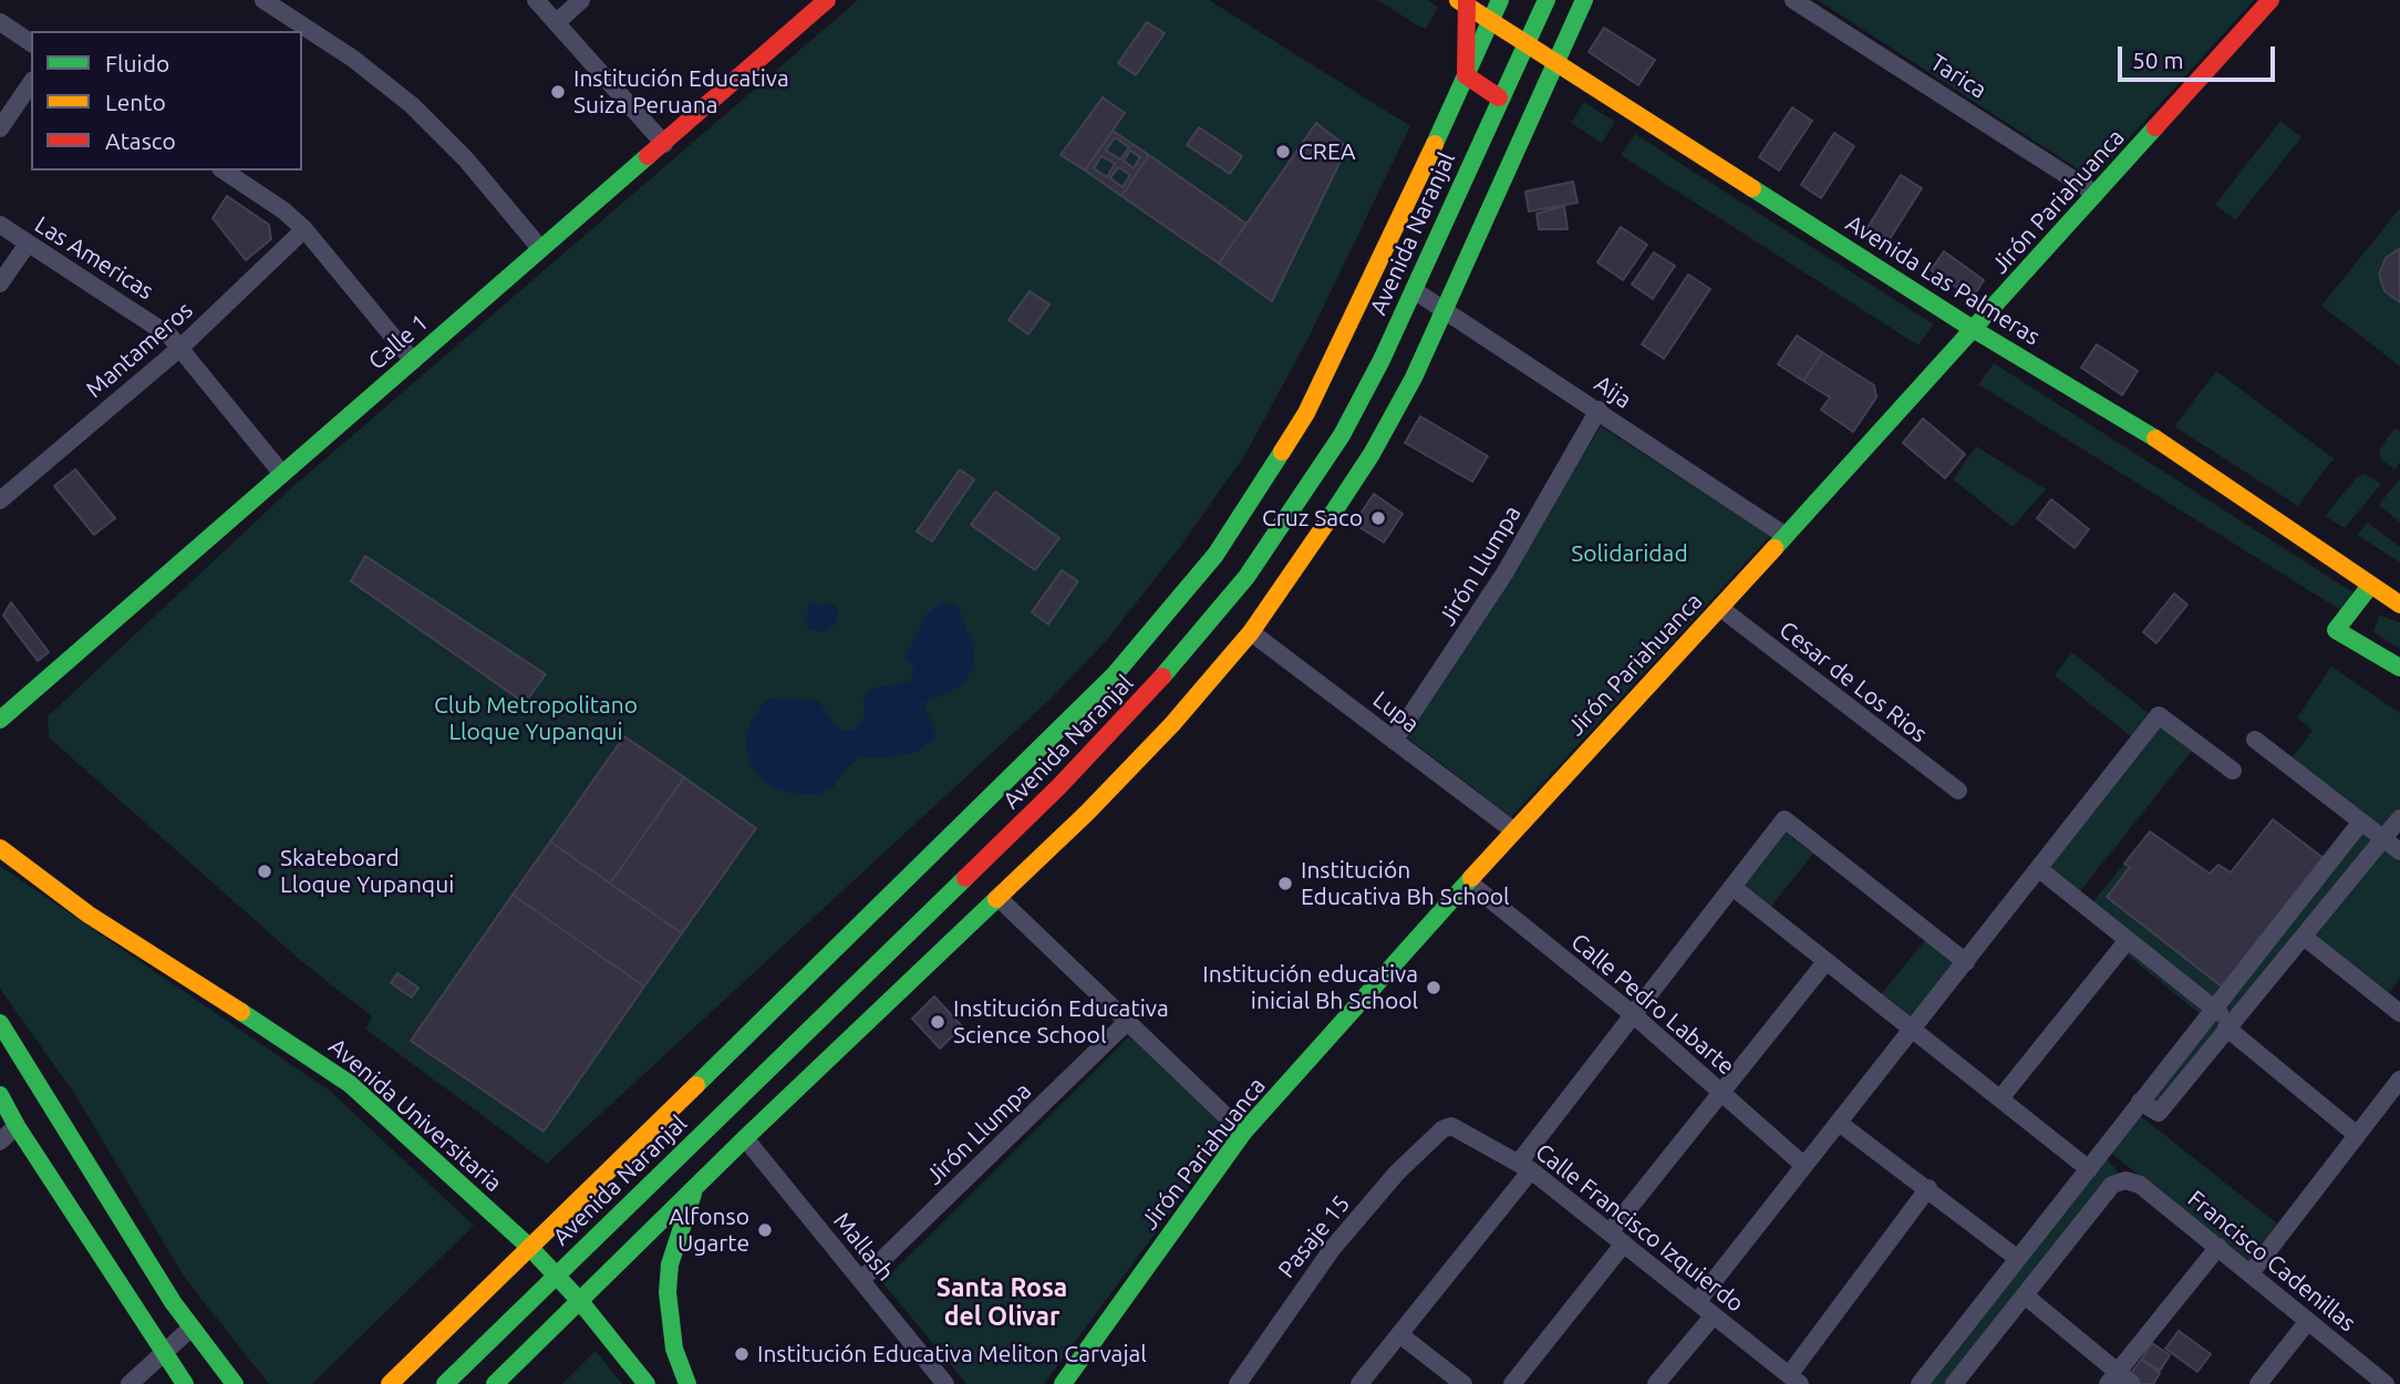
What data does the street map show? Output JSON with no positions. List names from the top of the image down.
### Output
{
  "streets": {
    "main road": [
      "Jirón Pariahuanca",
      "Avenida Naranjal",
      "Avenida Las Palmeras",
      "Calle 1",
      "Avenida Universitaria"
    ],
    "street": [
      "Tarica",
      "Las Americas",
      "Mantameros",
      "Aija",
      "Jirón Llumpa",
      "Cesar de Los Rios",
      "Lupa",
      "Calle Pedro Labarte",
      "Calle Francisco Izquierdo",
      "Pasaje 15",
      "Mallash",
      "Francisco Cadenillas"
    ]
  },
  "crossings": [
    ["Tarica", "Jirón Pariahuanca"],
    ["Jirón Pariahuanca", "Avenida Las Palmeras"],
    ["Jirón Pariahuanca", "Aija"],
    ["Jirón Pariahuanca", "Cesar de Los Rios"],
    ["Jirón Pariahuanca", "Lupa"],
    ["Jirón Pariahuanca", "Calle Pedro Labarte"],
    ["Avenida Naranjal", "Avenida Las Palmeras"],
    ["Avenida Naranjal", "Aija"],
    ["Avenida Naranjal", "Avenida Universitaria"],
    ["Las Americas", "Calle 1"],
    ["Las Americas", "Mantameros"],
    ["Aija", "Jirón Llumpa"],
    ["Jirón Llumpa", "Lupa"],
    ["Jirón Llumpa", "Mallash"],
    ["Calle Francisco Izquierdo", "Pasaje 15"]
  ],
  "districts": ["Santa Rosa del Olivar"],
  "parks": ["Solidaridad", "Club Metropolitano Lloque Yupanqui"],
  "places": [
    "Institución Educativa Suiza Peruana",
    "CREA",
    "Cruz Saco",
    "Skateboard Lloque Yupanqui",
    "Institución Educativa Bh School",
    "Institución educativa inicial Bh School",
    "Institución Educativa Science School",
    "Alfonso Ugarte",
    "Institución Educativa Meliton Carvajal"
  ],
  "legend": ["Fluido", "Lento", "Atasco"],
  "scale_bar": "50 m"
}
